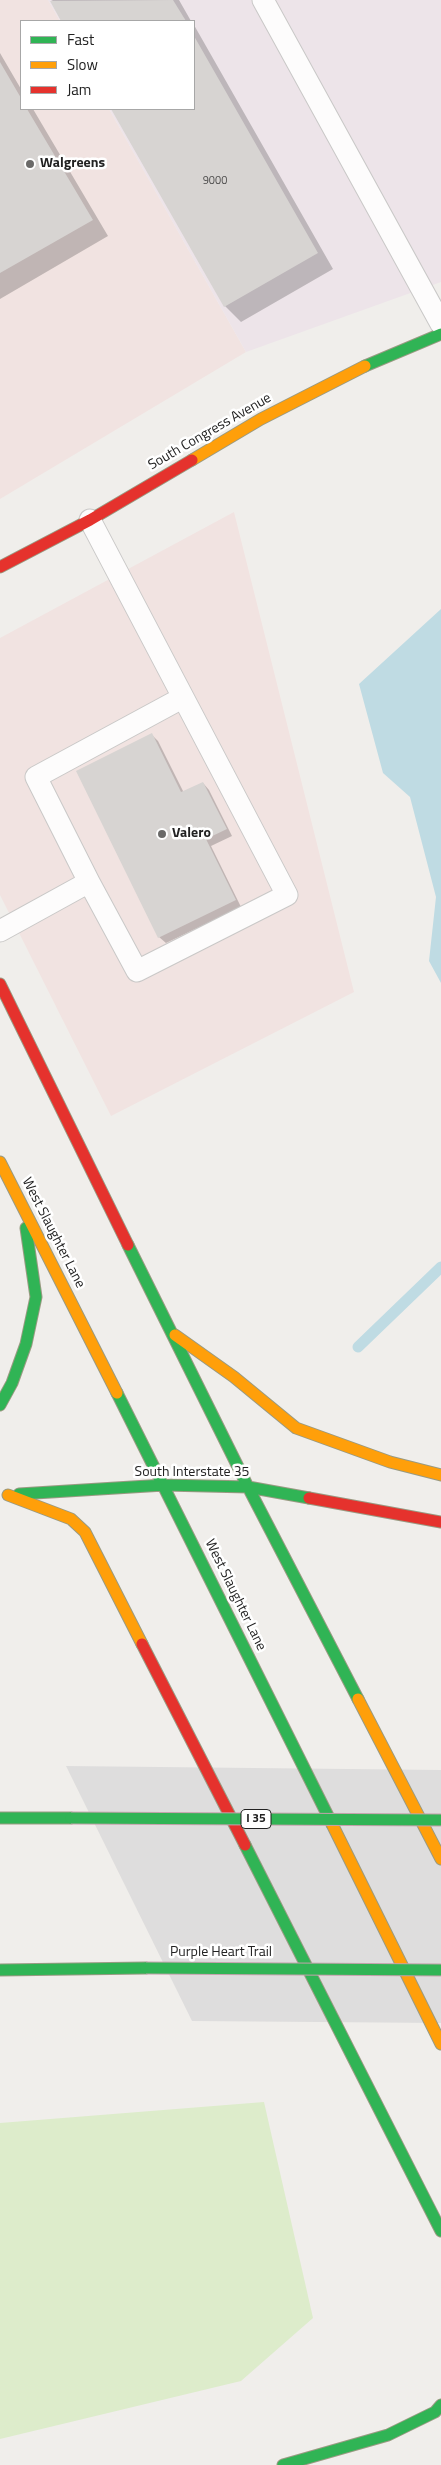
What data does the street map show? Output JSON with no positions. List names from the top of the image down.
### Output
{
  "streets": {
    "main road": [
      "South Congress Avenue",
      "West Slaughter Lane",
      "South Interstate 35",
      "I 35",
      "Purple Heart Trail"
    ]
  },
  "crossings": [
    ["West Slaughter Lane", "South Interstate 35"]
  ],
  "places": ["Walgreens", "Valero"],
  "house_numbers": ["9000"],
  "legend": ["Fast", "Slow", "Jam"]
}
